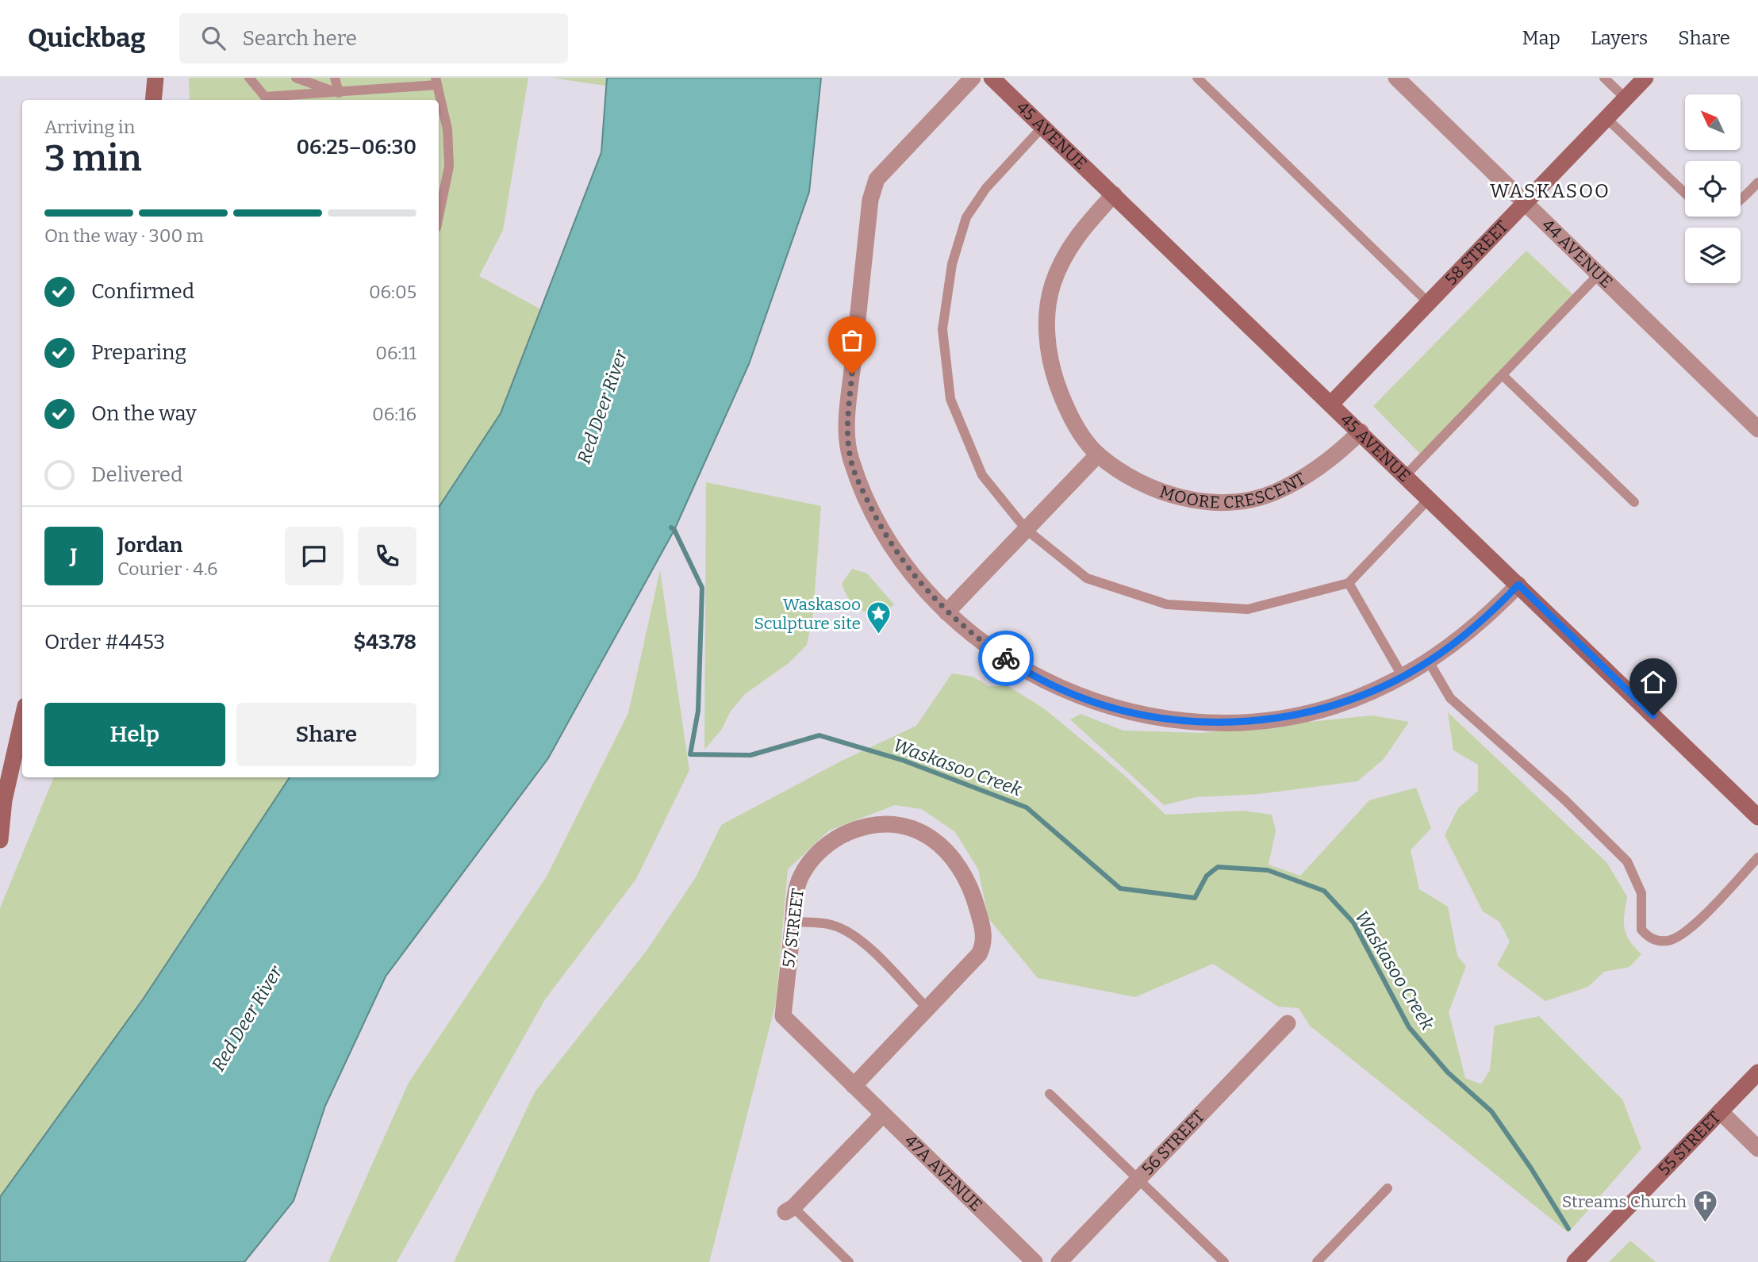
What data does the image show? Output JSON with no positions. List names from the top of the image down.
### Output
{
  "streets": {
    "street": [
      "45 AVENUE",
      "58 STREET",
      "44 AVENUE",
      "MOORE CRESCENT",
      "57 STREET",
      "56 STREET",
      "55 STREET",
      "47A AVENUE"
    ]
  },
  "crossings": [
    ["45 AVENUE", "58 STREET"],
    ["45 AVENUE", "MOORE CRESCENT"],
    ["58 STREET", "44 AVENUE"],
    ["57 STREET", "47A AVENUE"]
  ],
  "districts": ["WASKASOO"],
  "water": ["Red Deer River", "Waskasoo Creek"],
  "places": {
    "place": ["Waskasoo Sculpture site"],
    "church": ["Streams Church"]
  },
  "north": "top left",
  "page": {
    "header": "Quickbag",
    "search": "Search here",
    "nav": ["Map", "Layers", "Share"],
    "heading": ["3 min", "Arriving in", "06:25–06:30"],
    "panel": [
      "Jordan",
      "Courier · 4.6",
      "Order #4453",
      "$43.78"
    ],
    "bar": "On the way · 300 m",
    "list": [
      ["Confirmed", "06:05"],
      ["Preparing", "06:11"],
      ["On the way", "06:16"],
      "Delivered"
    ],
    "round": "J",
    "buttons": ["Help", "Share"]
  }
}
